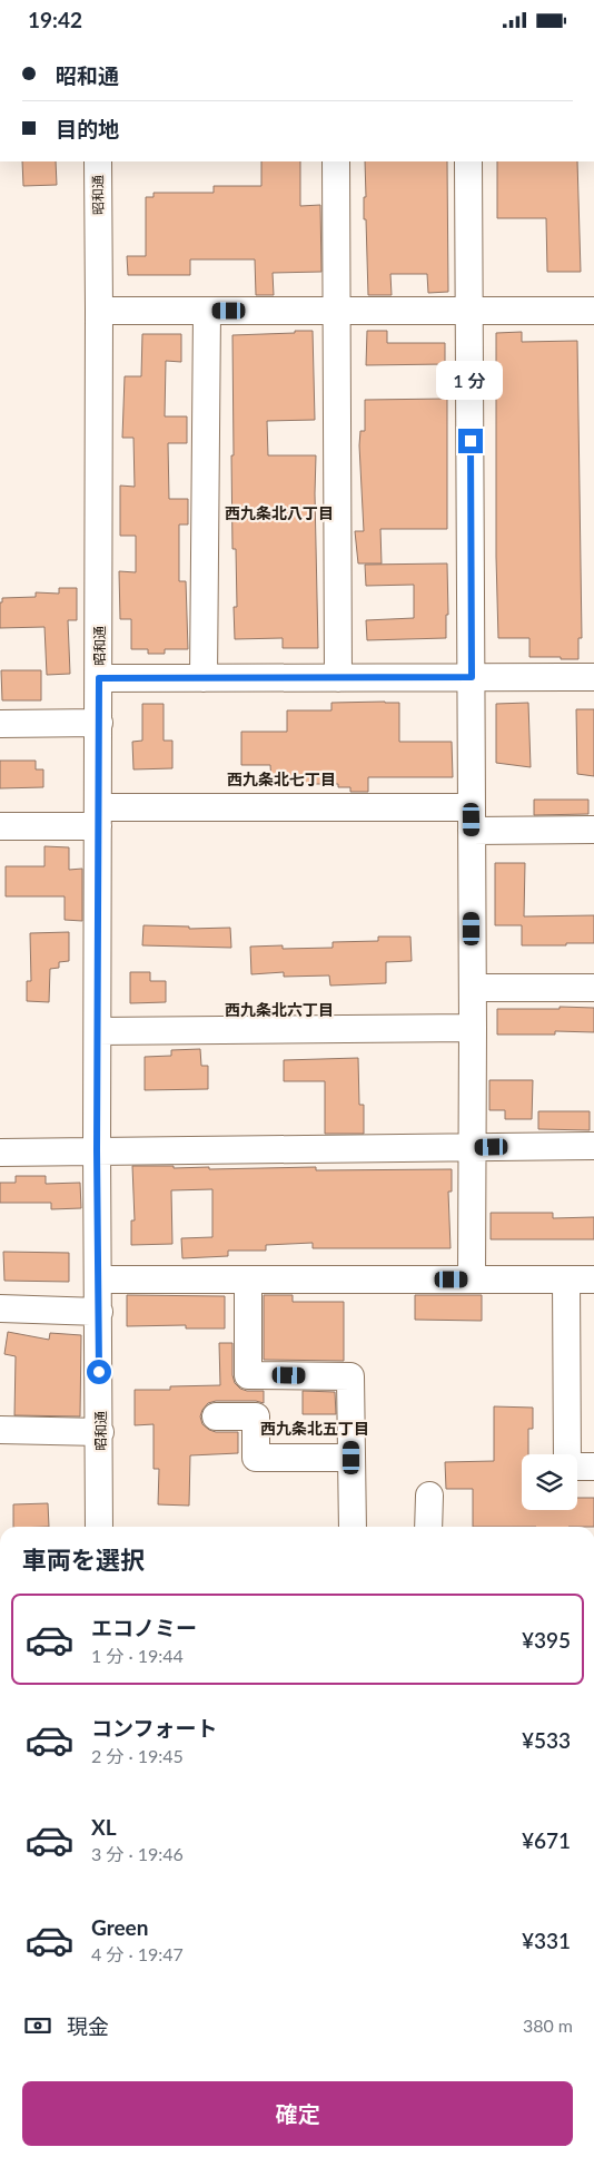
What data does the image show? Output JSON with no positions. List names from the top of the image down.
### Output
{
  "streets": {
    "street": ["昭和通"]
  },
  "districts": [
    "西九条北八丁目",
    "西九条北七丁目",
    "西九条北六丁目",
    "西九条北五丁目"
  ],
  "page": {
    "status": "19:42",
    "banner": ["昭和通", "目的地"],
    "bubble": "1 分",
    "heading": "車両を選択",
    "list": [
      {
        "name": "エコノミー",
        "note": "1 分 · 19:44",
        "value": "¥395"
      },
      {
        "name": "コンフォート",
        "note": "2 分 · 19:45",
        "value": "¥533"
      },
      {
        "name": "XL",
        "note": "3 分 · 19:46",
        "value": "¥671"
      },
      {
        "name": "Green",
        "note": "4 分 · 19:47",
        "value": "¥331"
      }
    ],
    "pay": ["現金", "380 m"],
    "buttons": "確定"
  }
}
